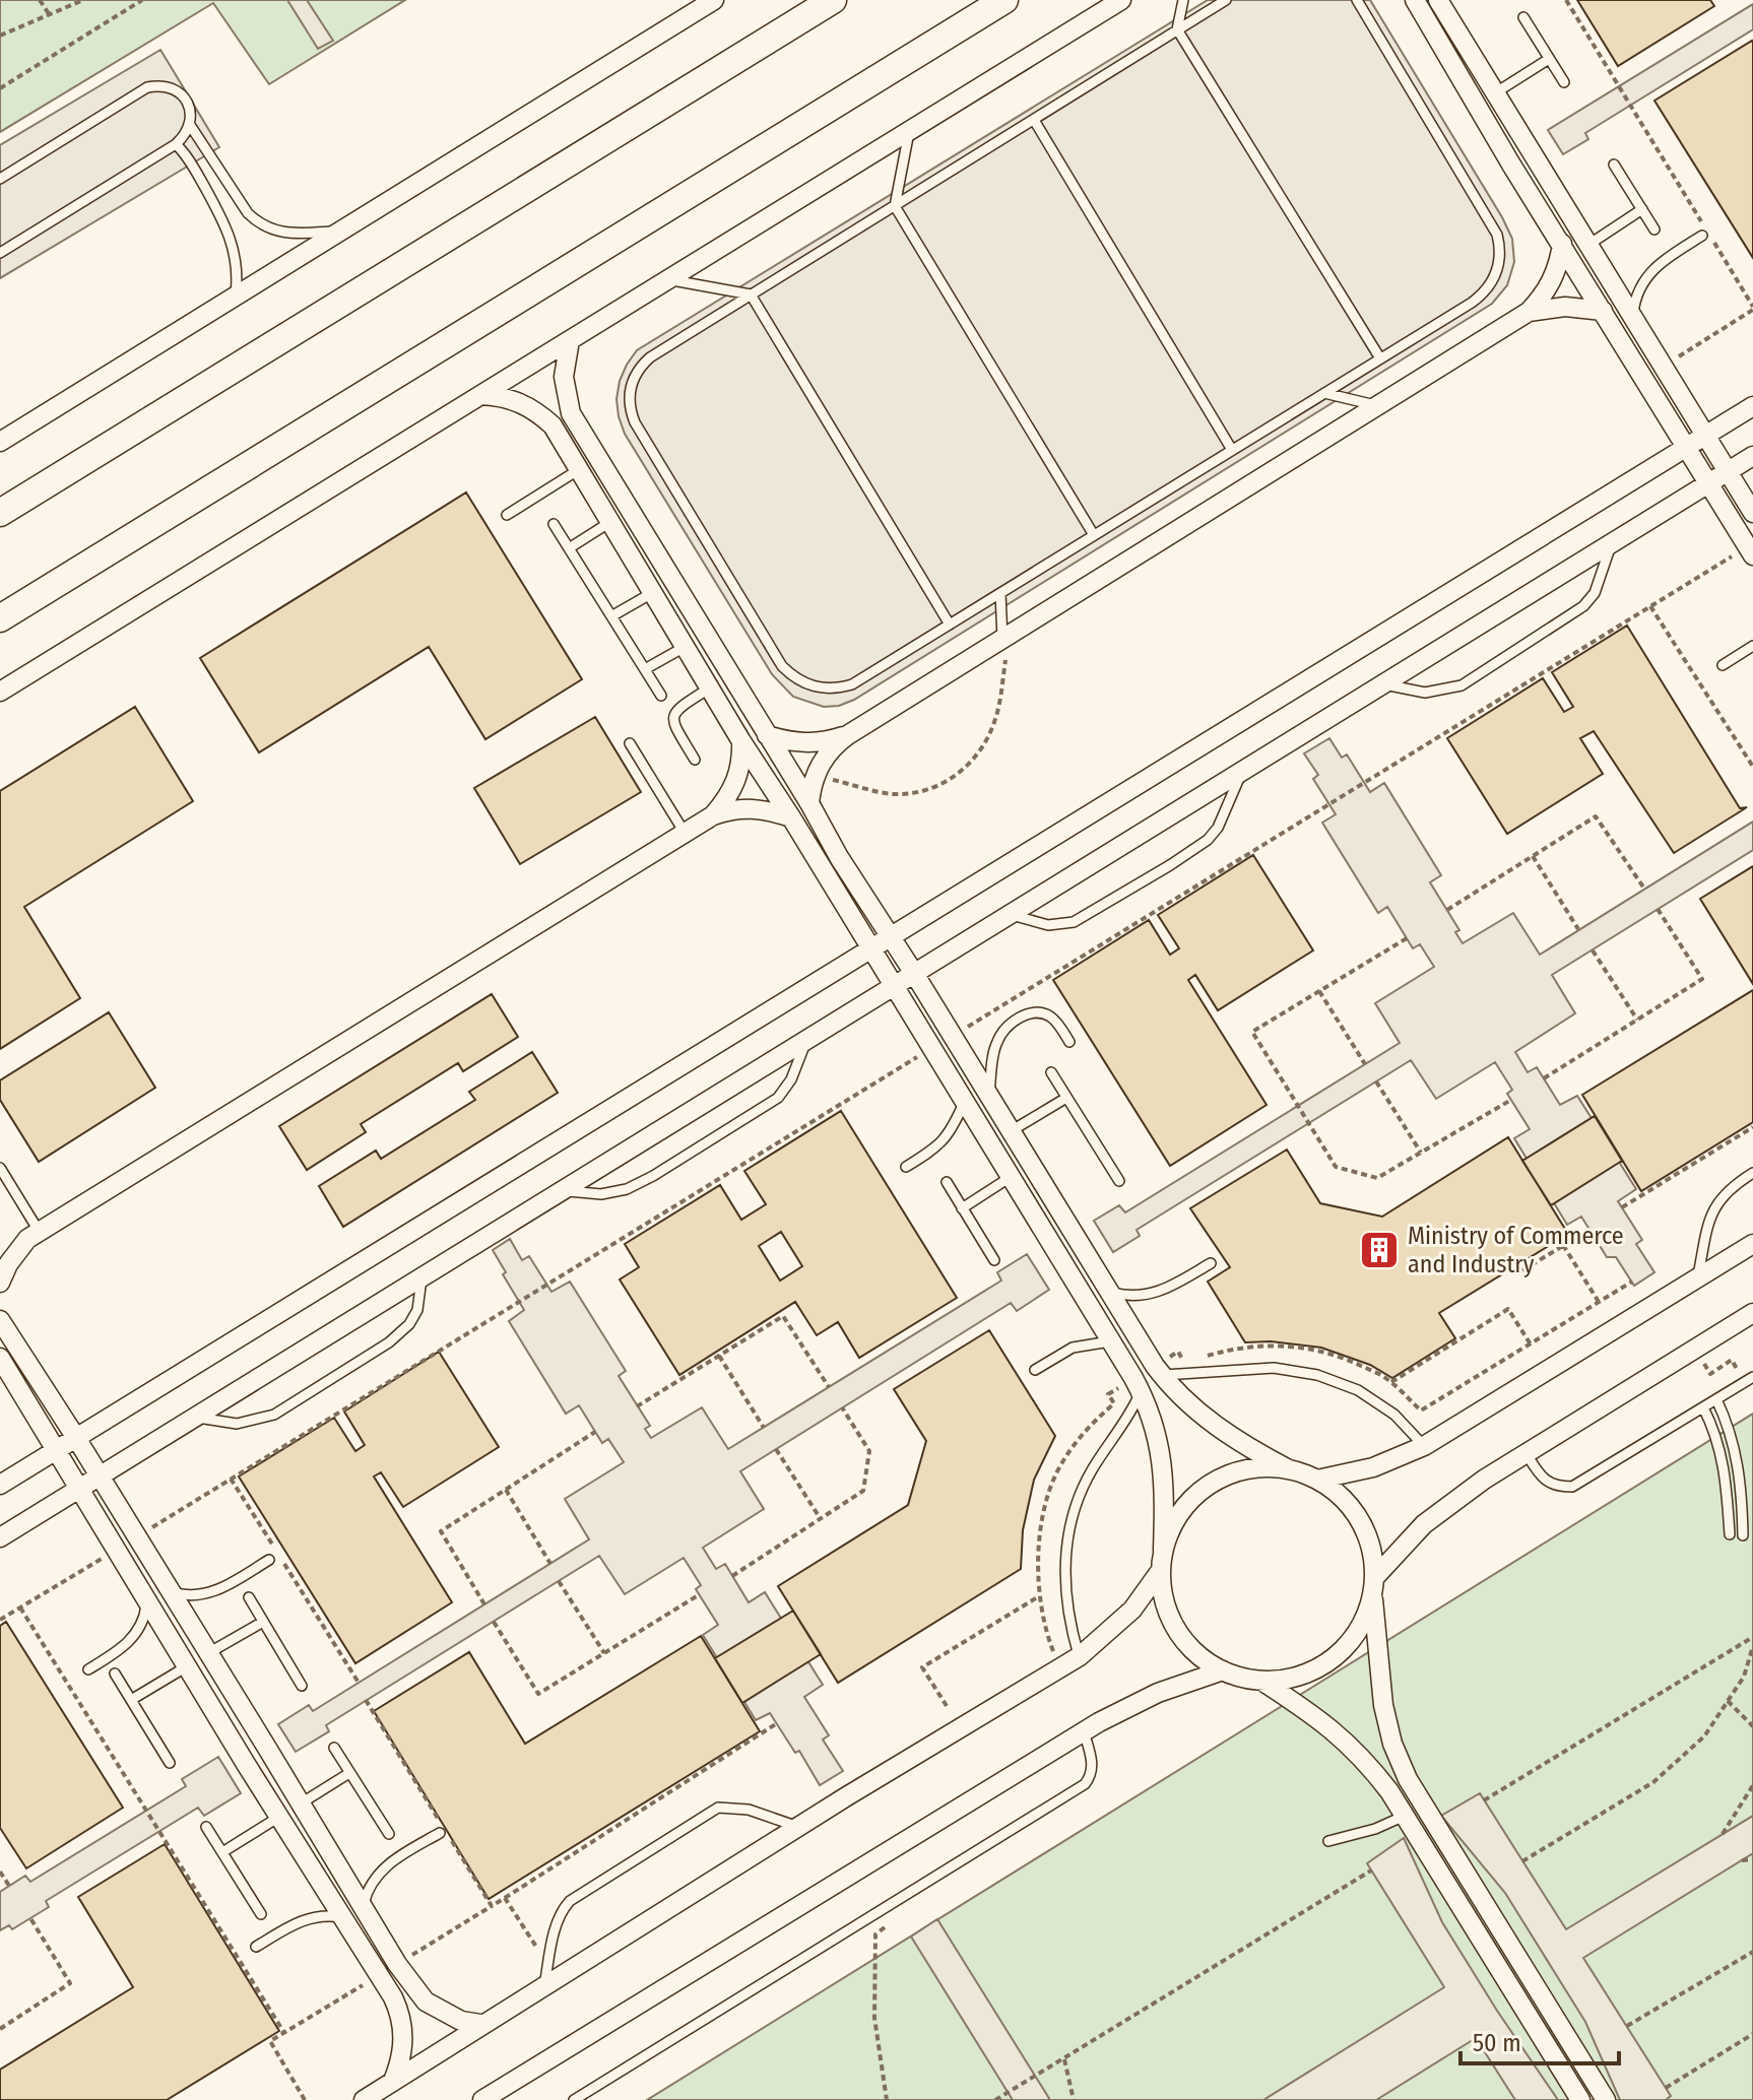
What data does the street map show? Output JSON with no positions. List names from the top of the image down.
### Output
{
  "places": {
    "building": ["Ministry of Commerce and Industry"]
  },
  "scale_bar": "50 m"
}
